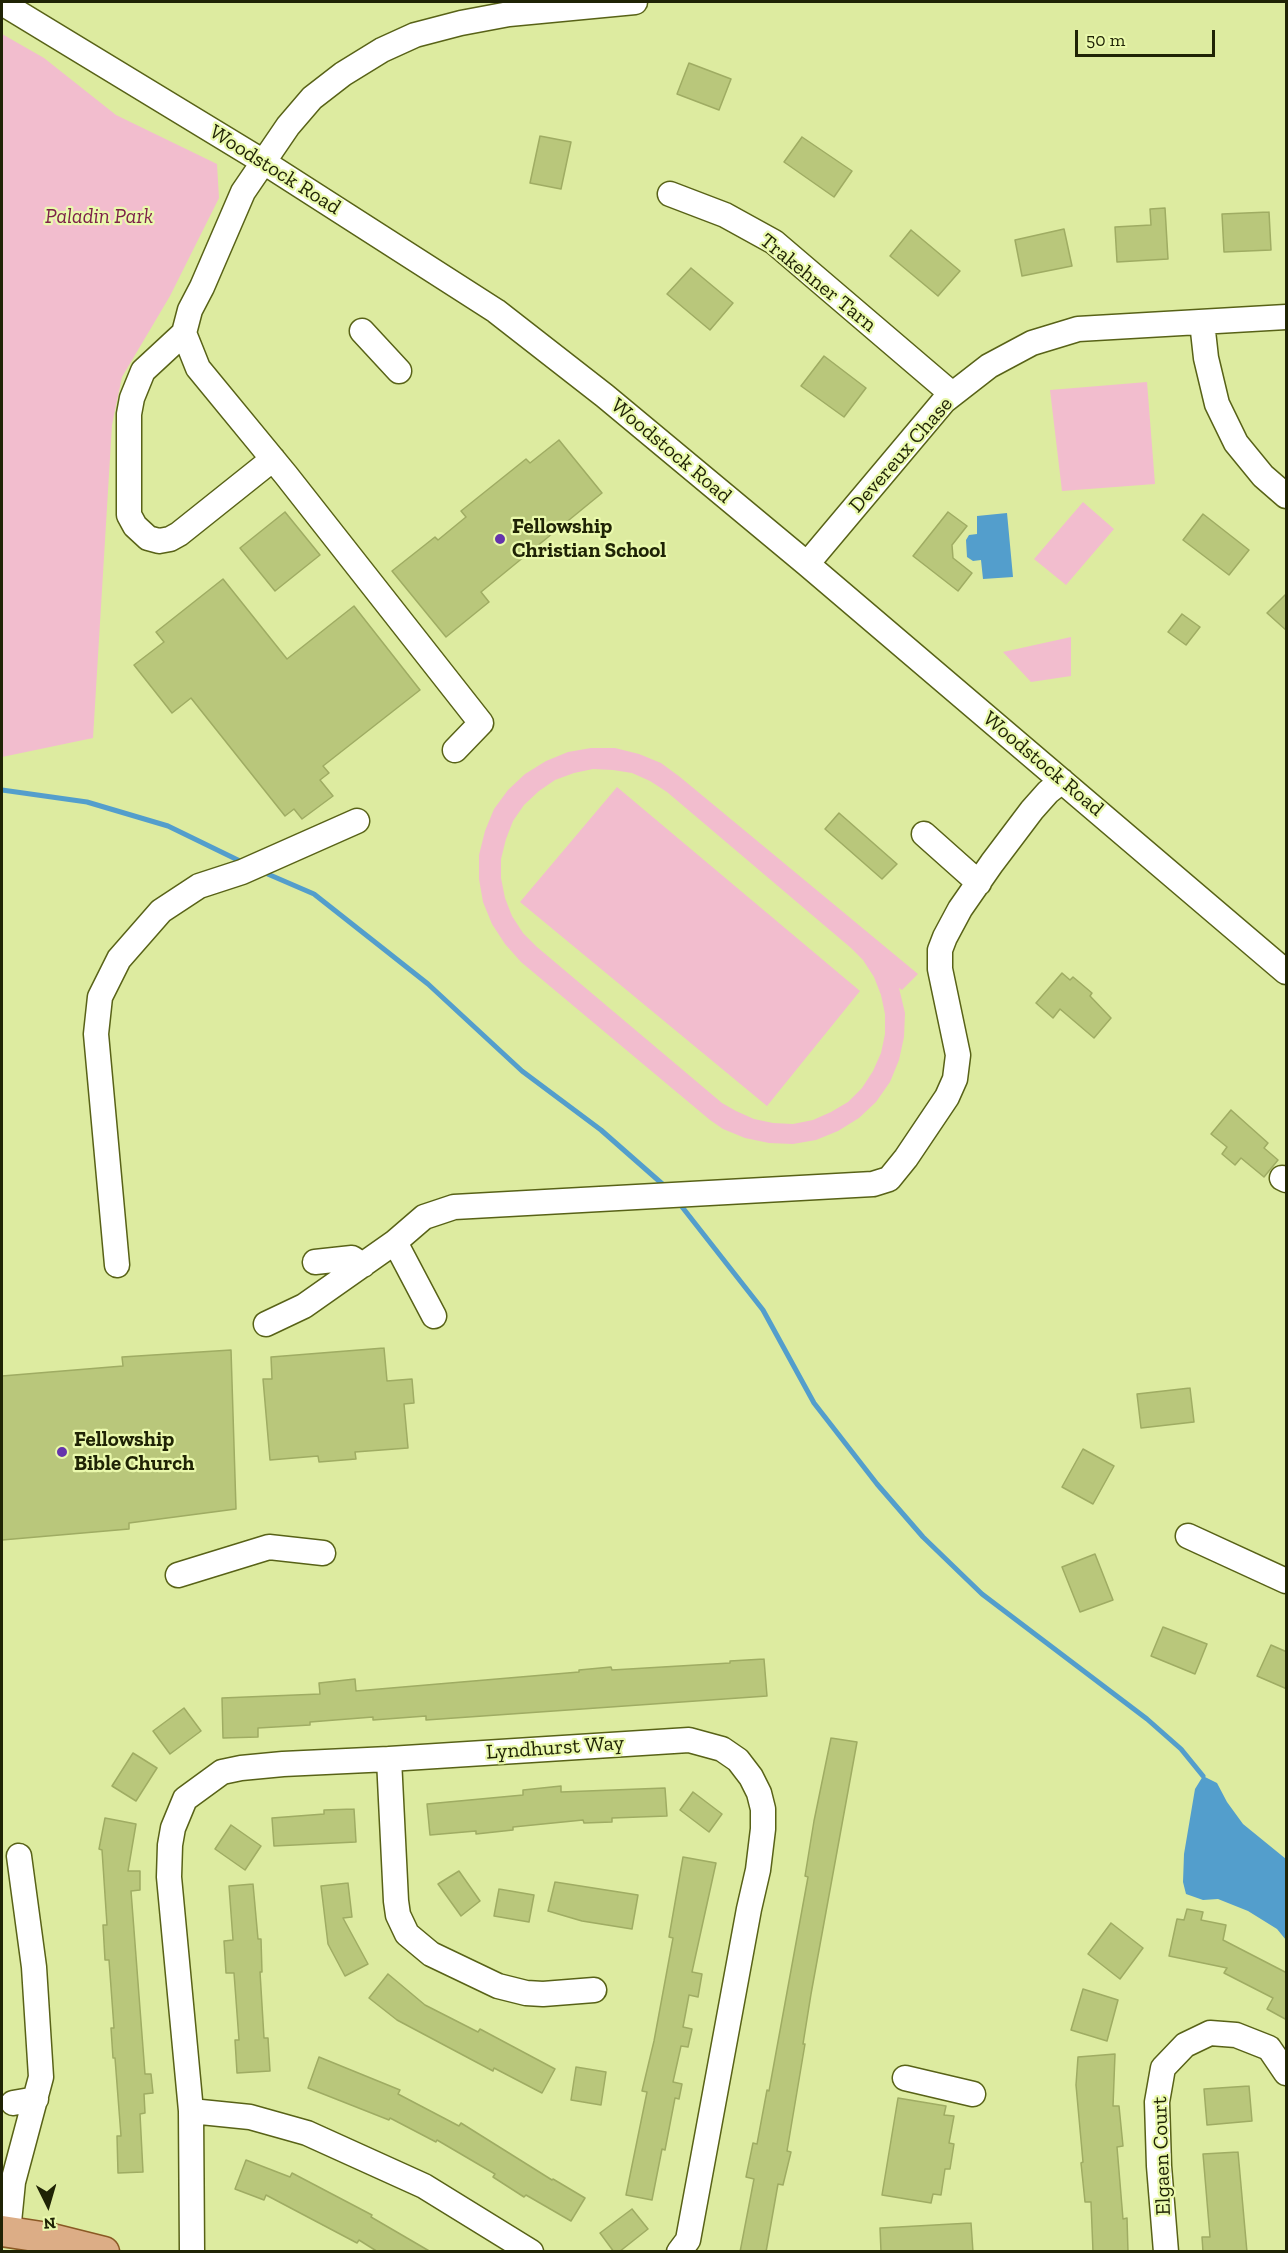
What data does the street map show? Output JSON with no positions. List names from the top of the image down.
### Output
{
  "streets": {
    "street": [
      "Woodstock Road",
      "Trakehner Tarn",
      "Devereux Chase",
      "Lyndhurst Way",
      "Elgaen Court"
    ]
  },
  "crossings": [
    ["Woodstock Road", "Devereux Chase"],
    ["Trakehner Tarn", "Devereux Chase"]
  ],
  "parks": ["Paladin Park"],
  "places": ["Fellowship Christian School", "Fellowship Bible Church"],
  "scale_bar": "50 m",
  "north": "bottom"
}
